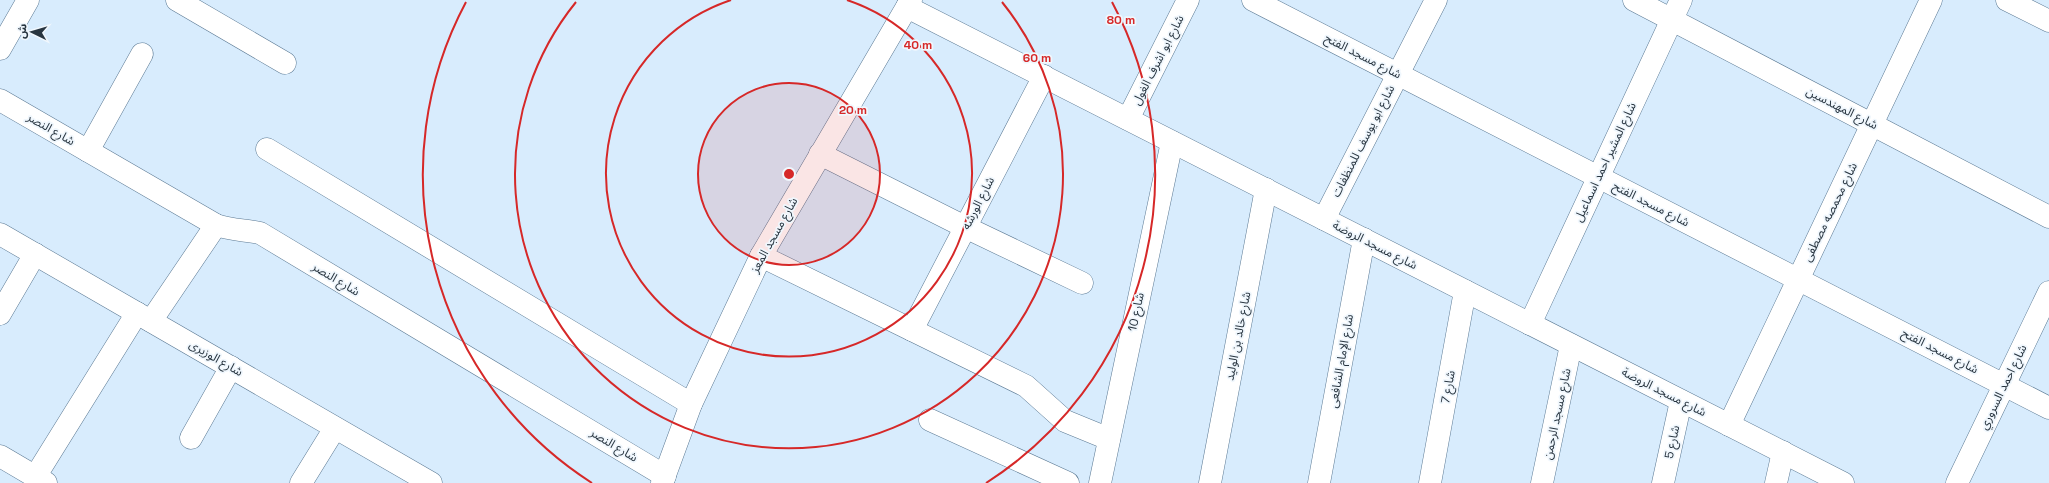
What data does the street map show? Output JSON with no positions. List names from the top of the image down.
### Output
{
  "streets": {
    "street": [
      "شارع مسجد الفتح",
      "شارع ابو اشرف الغول",
      "شارع المهندسين",
      "شارع النصر",
      "شارع ابو يوسف للمنظفات",
      "شارع المشير احمد اسماعيل",
      "شارع الورشه",
      "شارع محمصه مصطفى",
      "شارع مسجد المعز",
      "شارع مسجد الروضة",
      "شارع 10",
      "شارع خالد بن الوليد",
      "شارع الوزيرى",
      "شارع الإمام الشافعى",
      "شارع 7",
      "شارع احمد السروري",
      "شارع مسجد الرحمن",
      "شارع 5"
    ]
  },
  "crossings": [
    ["شارع مسجد الفتح", "شارع ابو يوسف للمنظفات"],
    ["شارع مسجد الفتح", "شارع المشير احمد اسماعيل"],
    ["شارع مسجد الفتح", "شارع محمصه مصطفى"],
    ["شارع مسجد الفتح", "شارع احمد السروري"],
    ["شارع ابو اشرف الغول", "شارع مسجد الروضة"],
    ["شارع المهندسين", "شارع المشير احمد اسماعيل"],
    ["شارع المهندسين", "شارع محمصه مصطفى"],
    ["شارع النصر", "شارع مسجد المعز"],
    ["شارع ابو يوسف للمنظفات", "شارع مسجد الروضة"],
    ["شارع المشير احمد اسماعيل", "شارع مسجد الروضة"],
    ["شارع الورشه", "شارع مسجد الروضة"],
    ["شارع محمصه مصطفى", "شارع مسجد الروضة"],
    ["شارع مسجد المعز", "شارع مسجد الروضة"],
    ["شارع مسجد الروضة", "شارع 10"],
    ["شارع مسجد الروضة", "شارع خالد بن الوليد"],
    ["شارع مسجد الروضة", "شارع الإمام الشافعى"],
    ["شارع مسجد الروضة", "شارع 7"],
    ["شارع مسجد الروضة", "شارع مسجد الرحمن"],
    ["شارع مسجد الروضة", "شارع 5"]
  ],
  "north": "left",
  "rings": [
    "80 m",
    "40 m",
    "60 m",
    "20 m"
  ]
}
